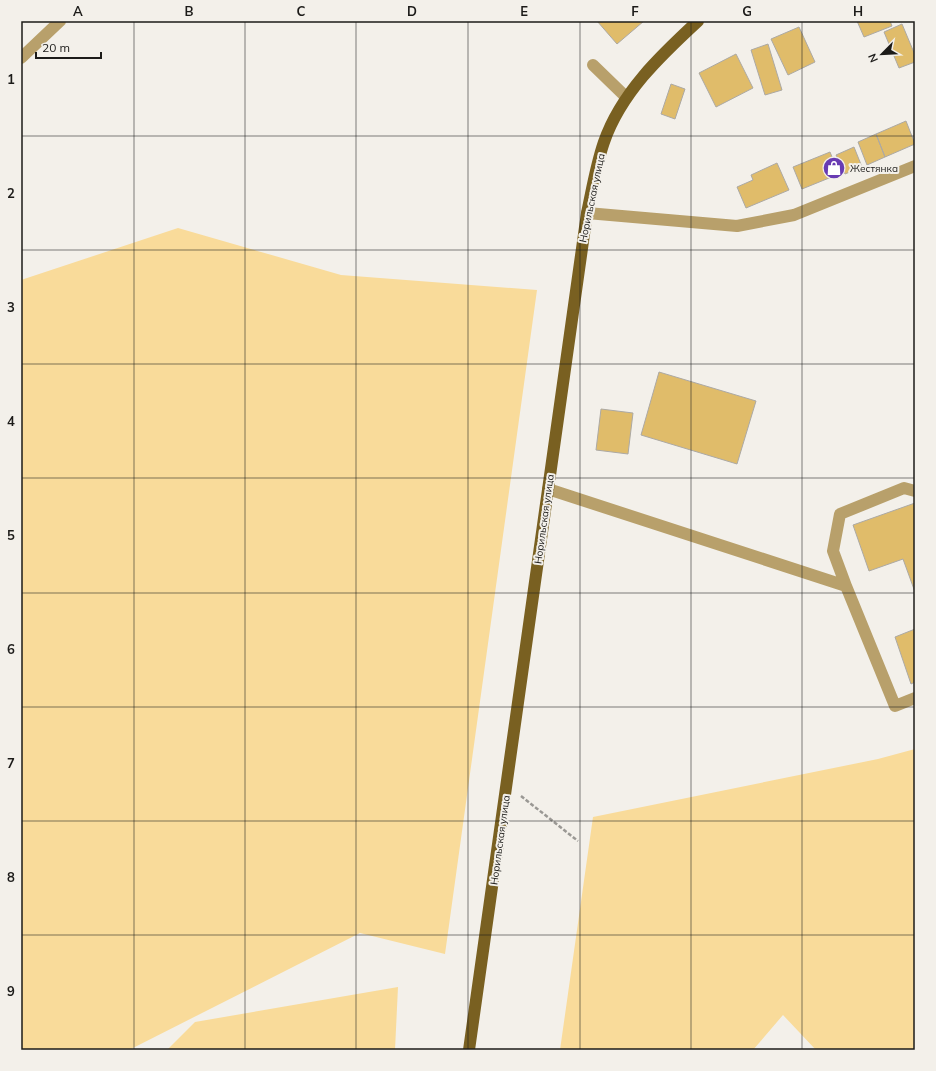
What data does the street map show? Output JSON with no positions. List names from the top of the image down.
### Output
{
  "streets": {
    "main road": ["Норильская улица"]
  },
  "places": {
    "shop": ["Жестянка"]
  },
  "scale_bar": "20 m",
  "north": "bottom left",
  "grid": {
    "columns": [
      "A",
      "B",
      "C",
      "D",
      "E",
      "F",
      "G",
      "H"
    ],
    "rows": [
      "1",
      "2",
      "3",
      "4",
      "5",
      "6",
      "7",
      "8",
      "9"
    ]
  }
}
